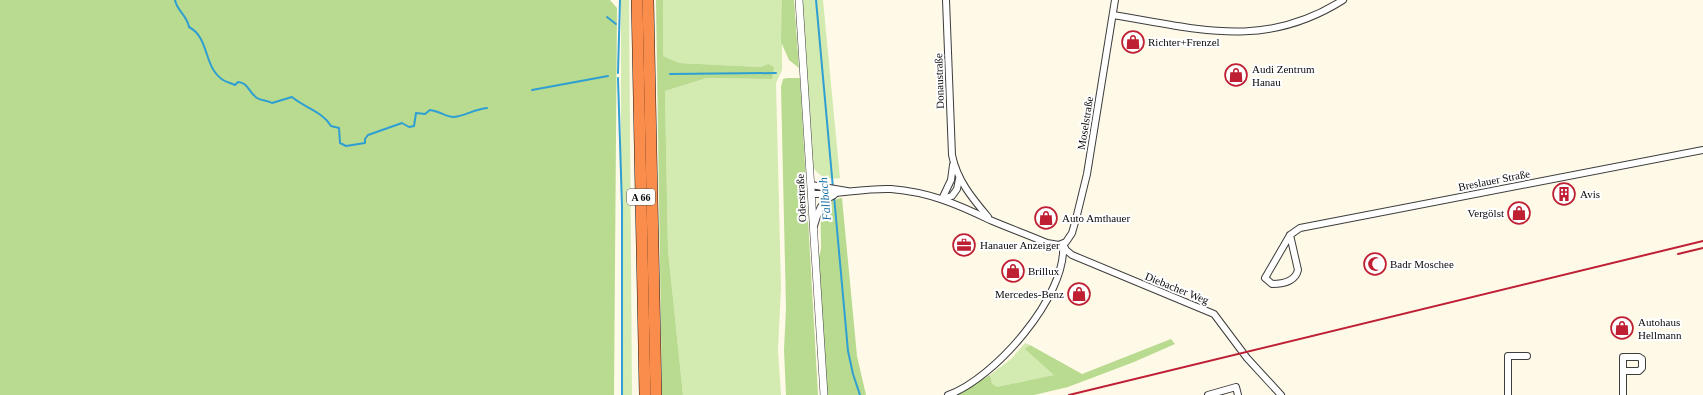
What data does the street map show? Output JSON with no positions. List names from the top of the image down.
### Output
{
  "streets": {
    "highway": ["A 66"],
    "street": [
      "Donaustraße",
      "Moselstraße",
      "Breslauer Straße",
      "Oderstraße",
      "Diebacher Weg"
    ]
  },
  "crossings": [
    ["Moselstraße", "Diebacher Weg"]
  ],
  "water": ["Fallbach"],
  "places": {
    "shop": [
      "Richter+Frenzel",
      "Audi Zentrum Hanau",
      "Vergölst",
      "Auto Amthauer",
      "Brillux",
      "Mercedes-Benz",
      "Autohaus Hellmann"
    ],
    "building": ["Avis"],
    "office": ["Hanauer Anzeiger"],
    "mosque": ["Badr Moschee"]
  }
}
